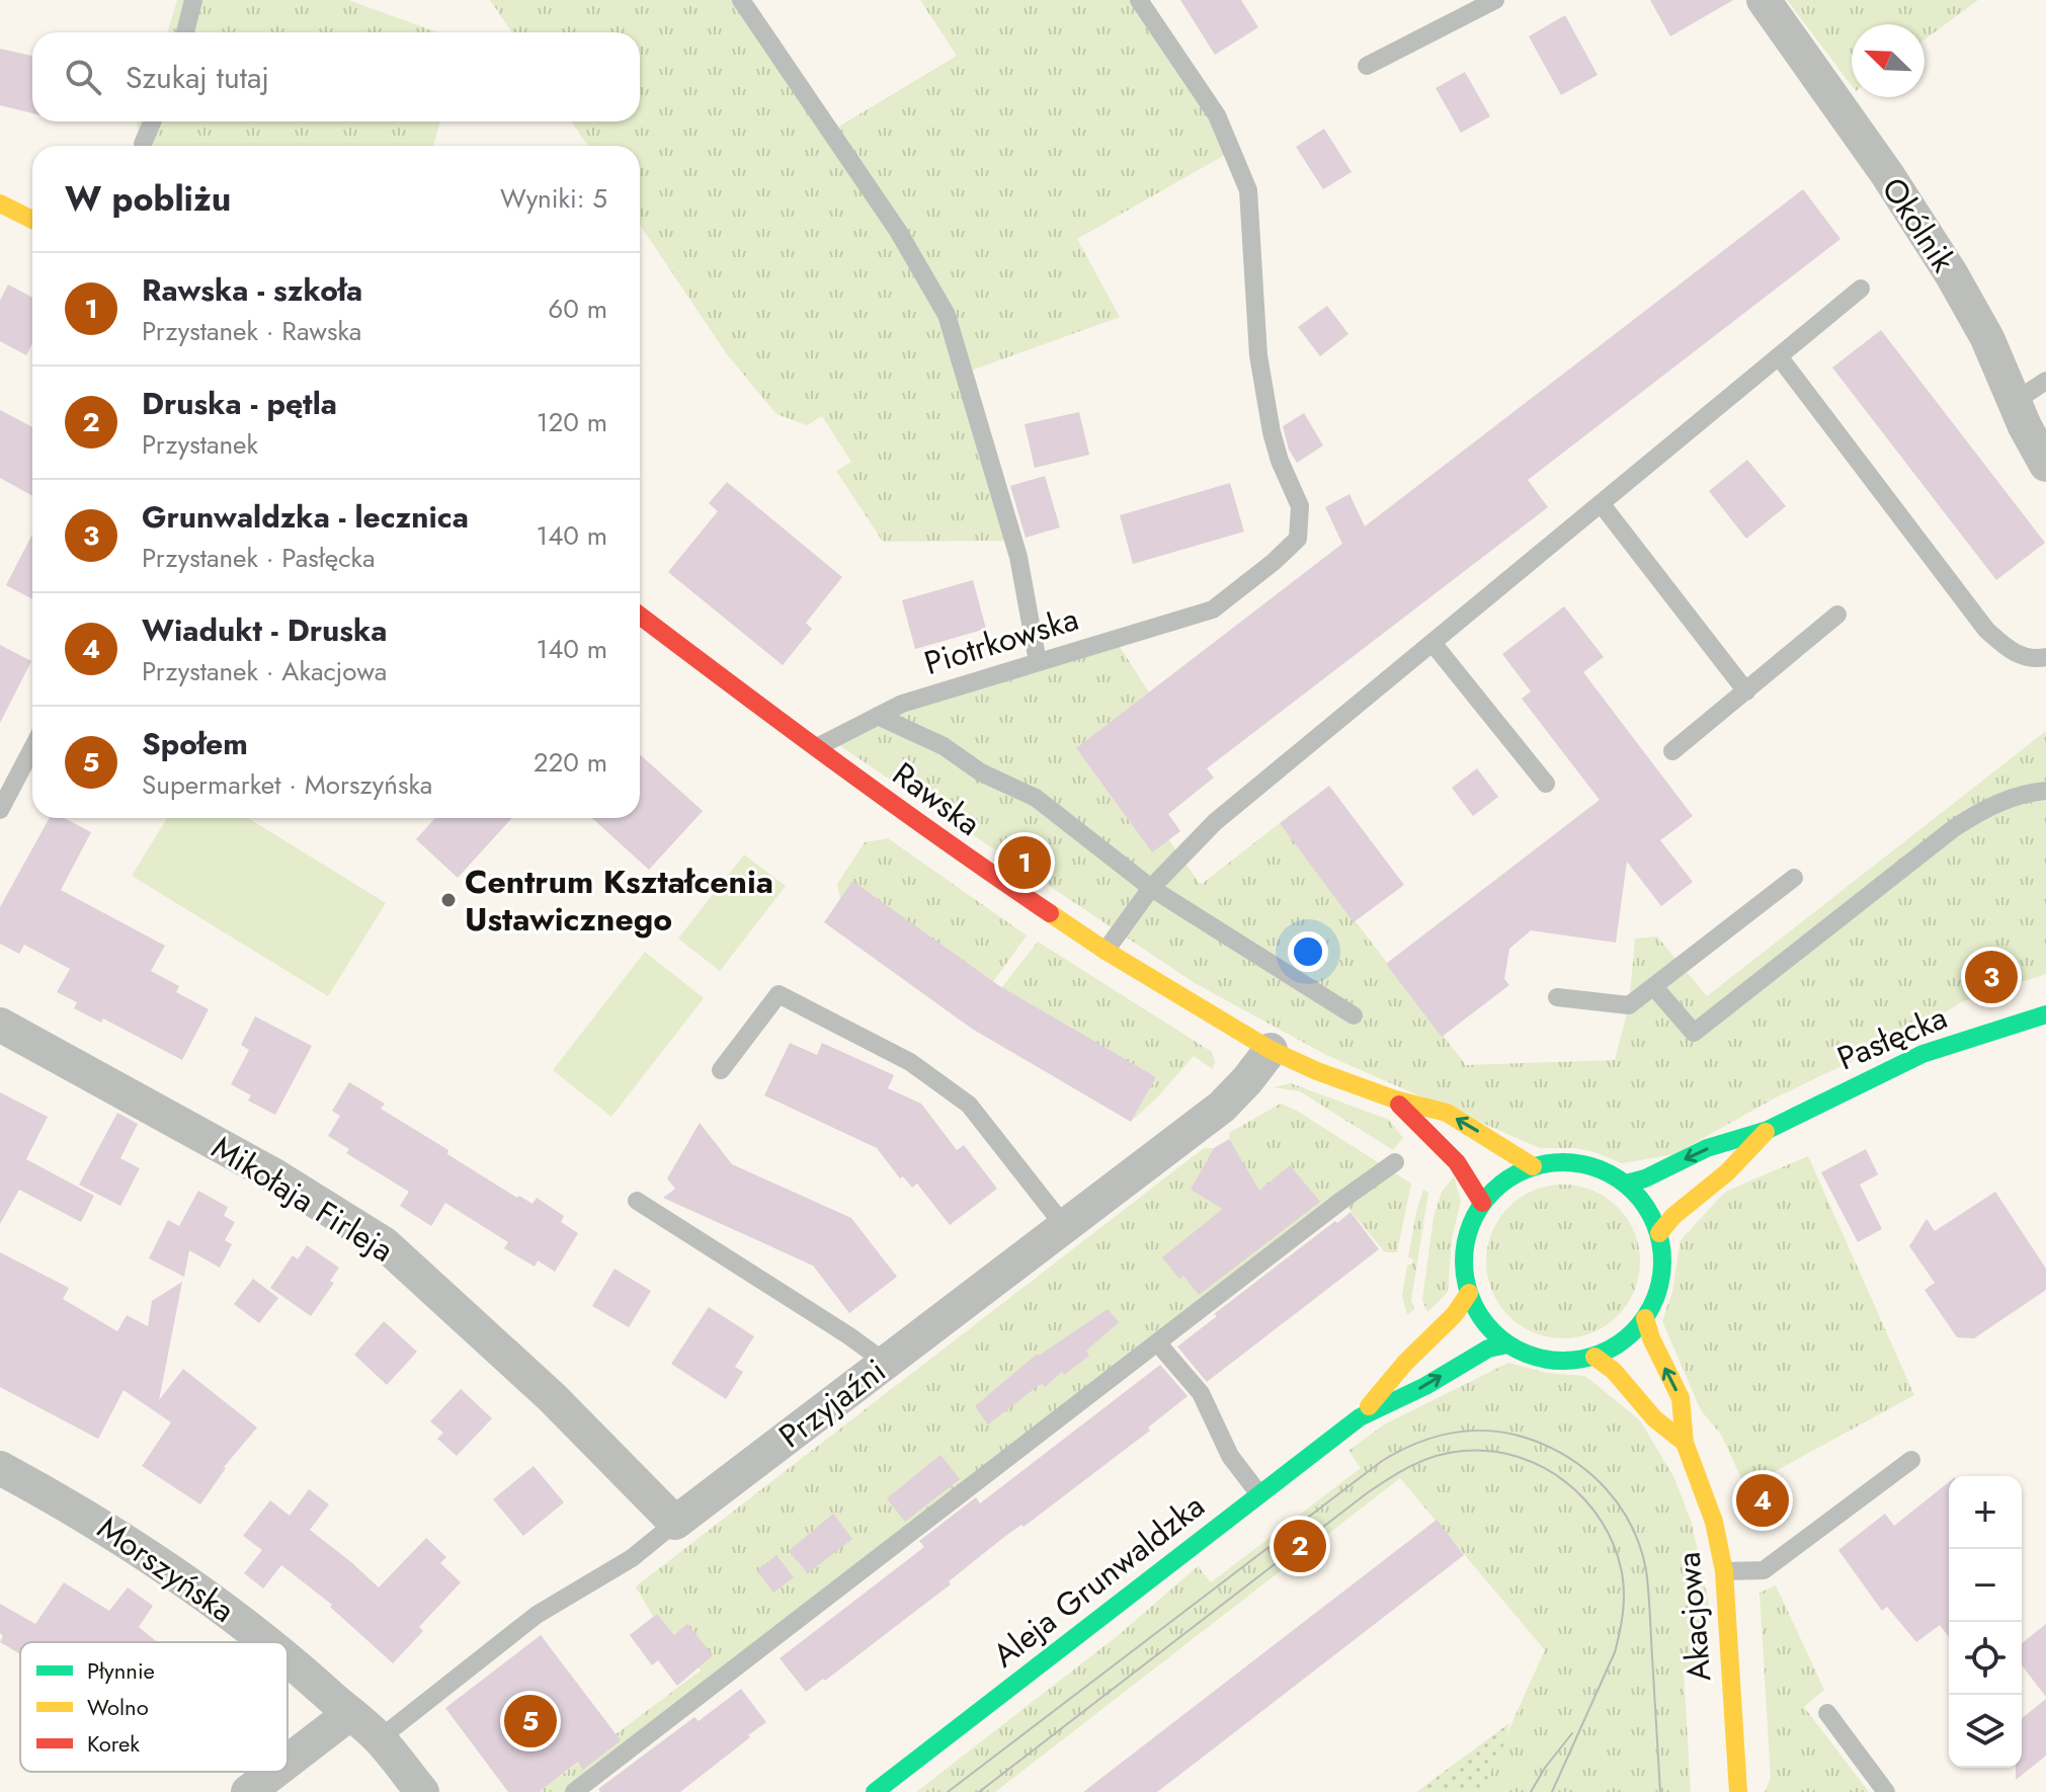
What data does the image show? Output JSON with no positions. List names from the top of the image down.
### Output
{
  "streets": {
    "main road": [
      "Rawska",
      "Pasłęcka",
      "Aleja Grunwaldzka",
      "Akacjowa"
    ],
    "street": [
      "Okólnik",
      "Mikołaja Firleja",
      "Przyjaźni",
      "Morszyńska"
    ],
    "lane": ["Piotrkowska"]
  },
  "crossings": [
    ["Piotrkowska", "Rawska"],
    ["Rawska", "Pasłęcka"],
    ["Rawska", "Przyjaźni"],
    ["Rawska", "Aleja Grunwaldzka"],
    ["Rawska", "Akacjowa"],
    ["Pasłęcka", "Aleja Grunwaldzka"],
    ["Pasłęcka", "Akacjowa"],
    ["Mikołaja Firleja", "Przyjaźni"],
    ["Przyjaźni", "Morszyńska"],
    ["Aleja Grunwaldzka", "Akacjowa"]
  ],
  "places": ["Centrum Kształcenia Ustawicznego"],
  "legend": ["Płynnie", "Wolno", "Korek"],
  "north": "top left",
  "page": {
    "search": "Szukaj tutaj",
    "heading": ["W pobliżu", "Wyniki: 5"],
    "list": [
      {
        "mark": "1",
        "name": "Rawska - szkoła",
        "note": "Przystanek · Rawska",
        "value": "60 m"
      },
      {
        "mark": "2",
        "name": "Druska - pętla",
        "note": "Przystanek",
        "value": "120 m"
      },
      {
        "mark": "3",
        "name": "Grunwaldzka - lecznica",
        "note": "Przystanek · Pasłęcka",
        "value": "140 m"
      },
      {
        "mark": "4",
        "name": "Wiadukt - Druska",
        "note": "Przystanek · Akacjowa",
        "value": "140 m"
      },
      {
        "mark": "5",
        "name": "Społem",
        "note": "Supermarket · Morszyńska",
        "value": "220 m"
      }
    ],
    "pins": [
      "1",
      "3",
      "4",
      "2",
      "5"
    ],
    "map_buttons": ["+", "−"]
  }
}
